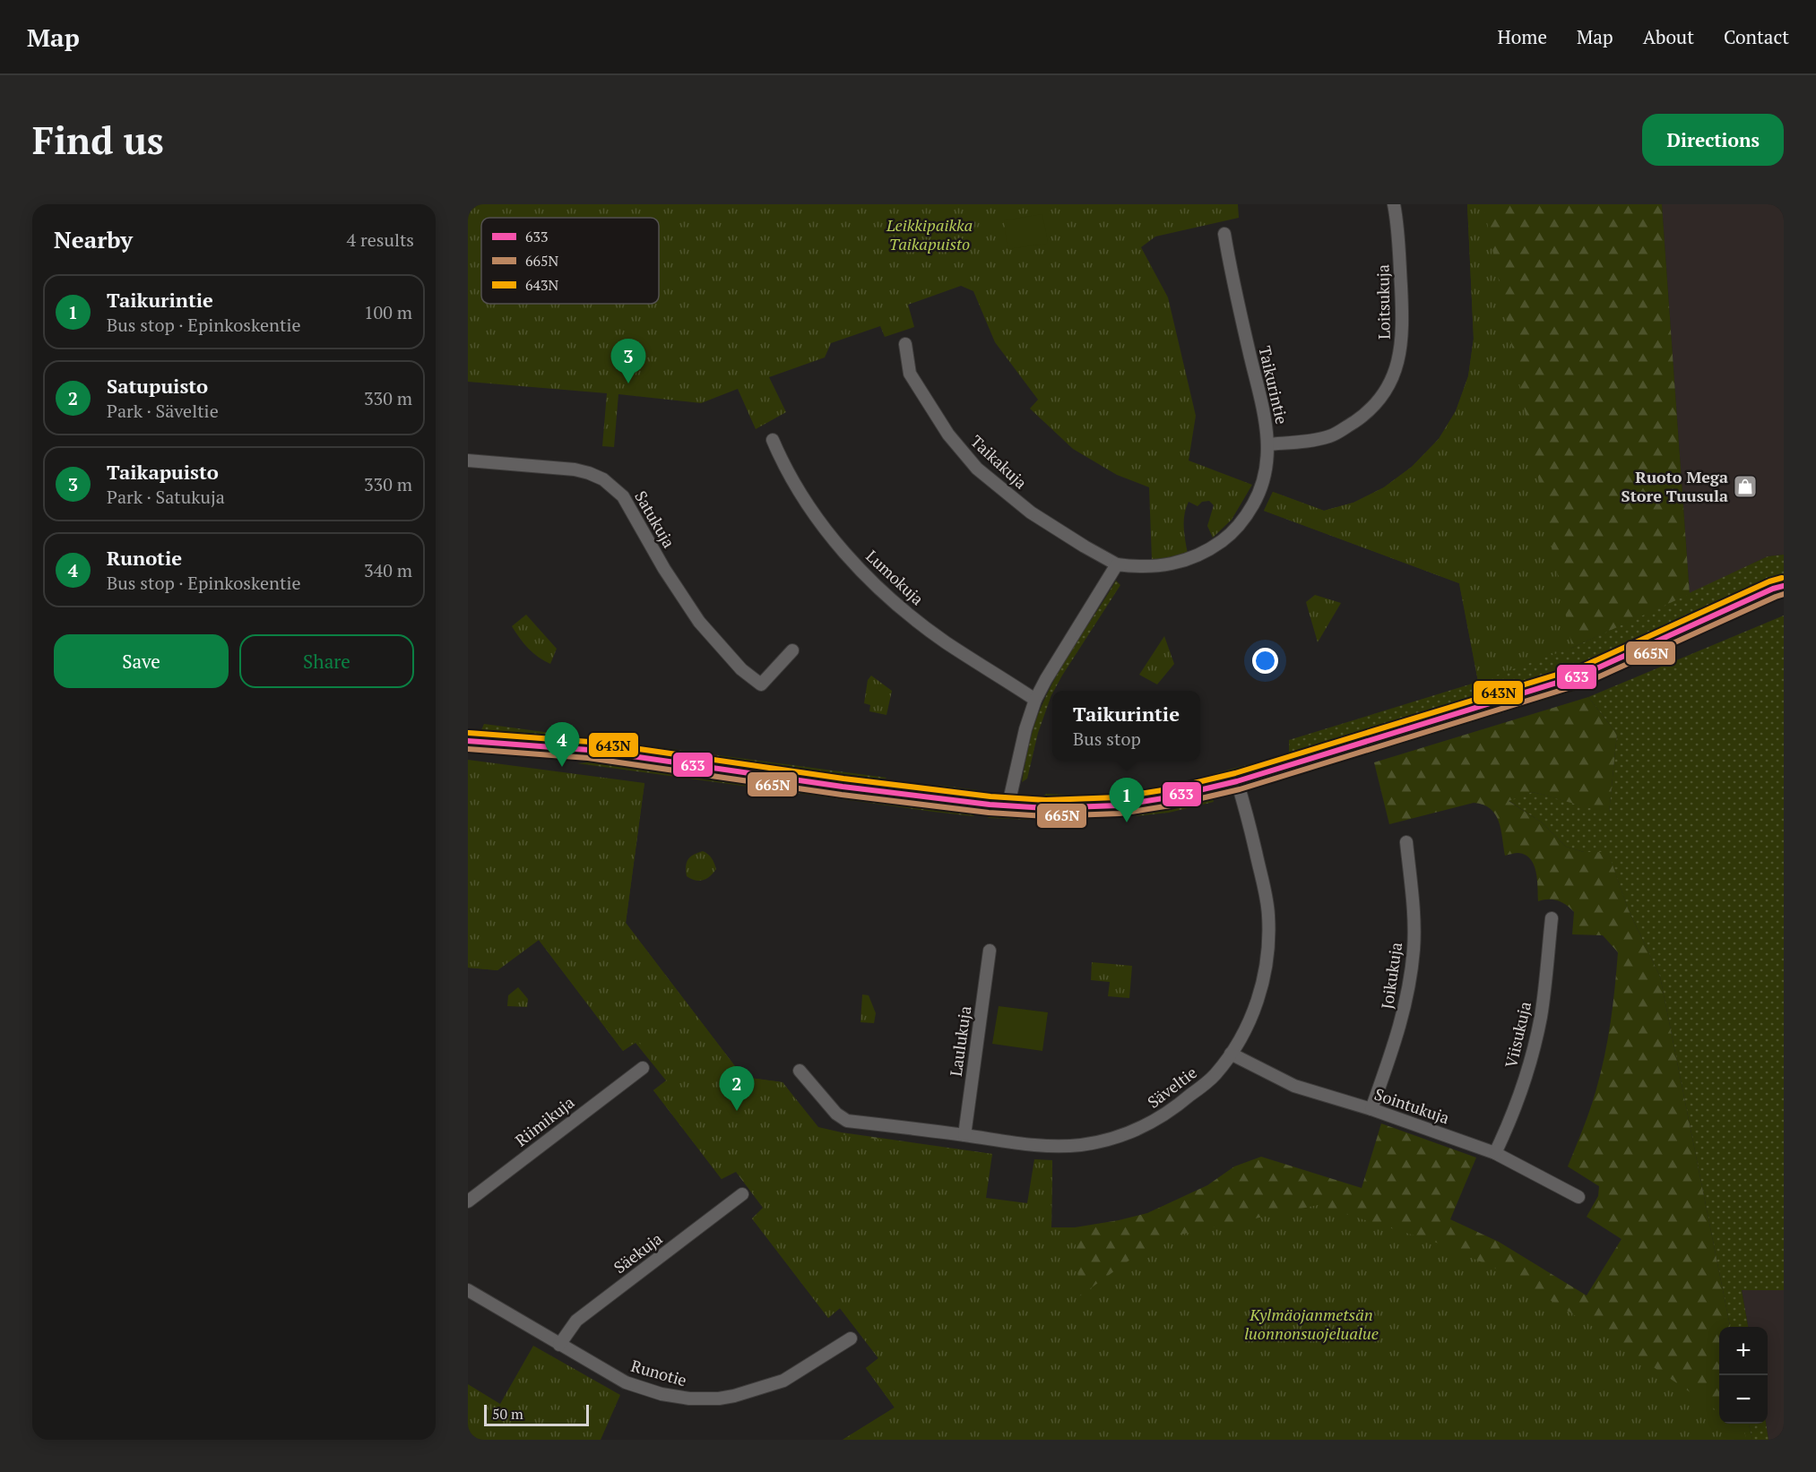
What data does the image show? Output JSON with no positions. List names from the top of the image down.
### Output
{
  "streets": {
    "street": [
      "Loitsukuja",
      "Taikurintie",
      "Taikakuja",
      "Satukuja",
      "Lumokuja",
      "Joikukuja",
      "Viisukuja",
      "Laulukuja",
      "Säveltie",
      "Sointukuja",
      "Riimikuja",
      "Säekuja",
      "Runotie"
    ]
  },
  "crossings": [
    ["Loitsukuja", "Taikurintie"],
    ["Taikurintie", "Taikakuja"],
    ["Joikukuja", "Sointukuja"],
    ["Viisukuja", "Sointukuja"],
    ["Laulukuja", "Säveltie"],
    ["Säveltie", "Sointukuja"],
    ["Säekuja", "Runotie"]
  ],
  "parks": ["Leikkipaikka Taikapuisto", "Kylmäojanmetsän luonnonsuojelualue"],
  "places": {
    "shop": ["Ruoto Mega Store Tuusula"]
  },
  "lines": ["transit line 643N", "transit line 633", "transit line 665N"],
  "legend": ["633", "665N", "643N"],
  "scale_bar": "50 m",
  "page": {
    "header": "Map",
    "nav": [
      "Home",
      "Map",
      "About",
      "Contact"
    ],
    "buttons": [
      "Directions",
      ["Save", "Share"]
    ],
    "title": "Find us",
    "heading": ["Nearby", "4 results"],
    "list": [
      {
        "mark": "1",
        "name": "Taikurintie",
        "note": "Bus stop · Epinkoskentie",
        "value": "100 m"
      },
      {
        "mark": "2",
        "name": "Satupuisto",
        "note": "Park · Säveltie",
        "value": "330 m"
      },
      {
        "mark": "3",
        "name": "Taikapuisto",
        "note": "Park · Satukuja",
        "value": "330 m"
      },
      {
        "mark": "4",
        "name": "Runotie",
        "note": "Bus stop · Epinkoskentie",
        "value": "340 m"
      }
    ],
    "pins": [
      "3",
      "4",
      "1",
      "2"
    ],
    "popup": ["Taikurintie", "Bus stop"],
    "map_buttons": ["+", "−"],
    "scale": "50 m"
  }
}
